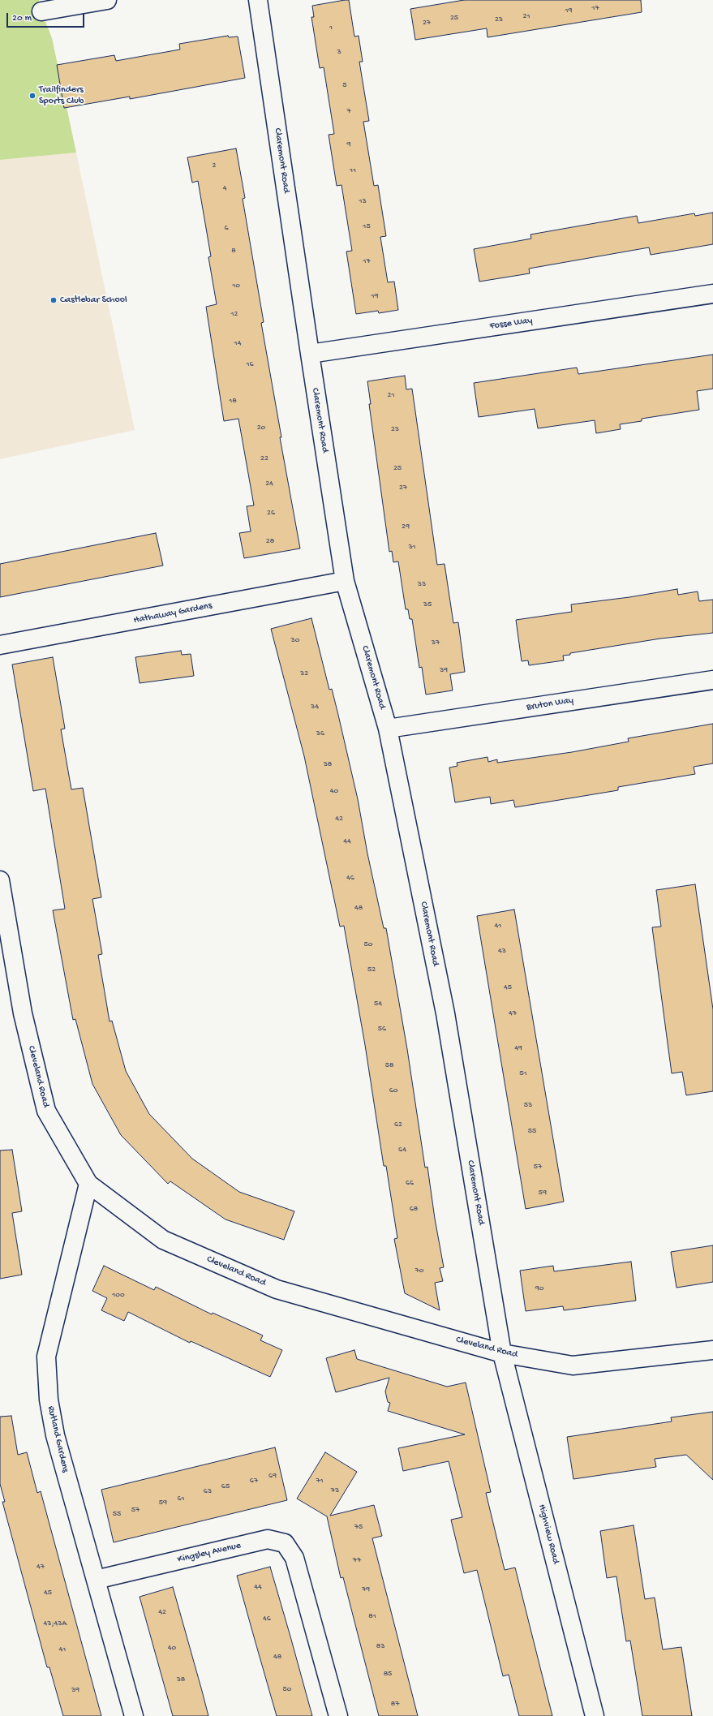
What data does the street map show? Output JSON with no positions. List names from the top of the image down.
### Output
{
  "streets": {
    "street": [
      "Claremont Road",
      "Fosse Way",
      "Hathaway Gardens",
      "Bruton Way",
      "Cleveland Road",
      "Rutland Gardens",
      "Highview Road",
      "Kingsley Avenue"
    ]
  },
  "crossings": [
    ["Claremont Road", "Fosse Way"],
    ["Claremont Road", "Hathaway Gardens"],
    ["Claremont Road", "Bruton Way"],
    ["Claremont Road", "Cleveland Road"],
    ["Claremont Road", "Highview Road"],
    ["Cleveland Road", "Rutland Gardens"],
    ["Cleveland Road", "Highview Road"],
    ["Rutland Gardens", "Kingsley Avenue"]
  ],
  "places": ["Trailfinders Sports Club", "Castlebar School"],
  "house_numbers": [
    "17",
    "19",
    "21",
    "25",
    "23",
    "27",
    "1",
    "3",
    "5",
    "7",
    "9",
    "2",
    "11",
    "4",
    "13",
    "15",
    "6",
    "8",
    "17",
    "10",
    "19",
    "12",
    "14",
    "16",
    "21",
    "18",
    "20",
    "23",
    "22",
    "25",
    "24",
    "27",
    "26",
    "29",
    "28",
    "31",
    "33",
    "35",
    "30",
    "37",
    "39",
    "32",
    "34",
    "36",
    "38",
    "40",
    "42",
    "44",
    "46",
    "48",
    "41",
    "50",
    "43",
    "52",
    "45",
    "54",
    "47",
    "56",
    "49",
    "58",
    "51",
    "60",
    "53",
    "62",
    "55",
    "64",
    "57",
    "66",
    "59",
    "68",
    "70",
    "90",
    "100",
    "69",
    "67",
    "71",
    "65",
    "73",
    "63",
    "61",
    "59",
    "57",
    "55",
    "75",
    "77",
    "47",
    "44",
    "79",
    "45",
    "42",
    "81",
    "46",
    "43;43A",
    "83",
    "40",
    "41",
    "48",
    "85",
    "38",
    "50",
    "39",
    "87"
  ],
  "scale_bar": "20 m"
}
